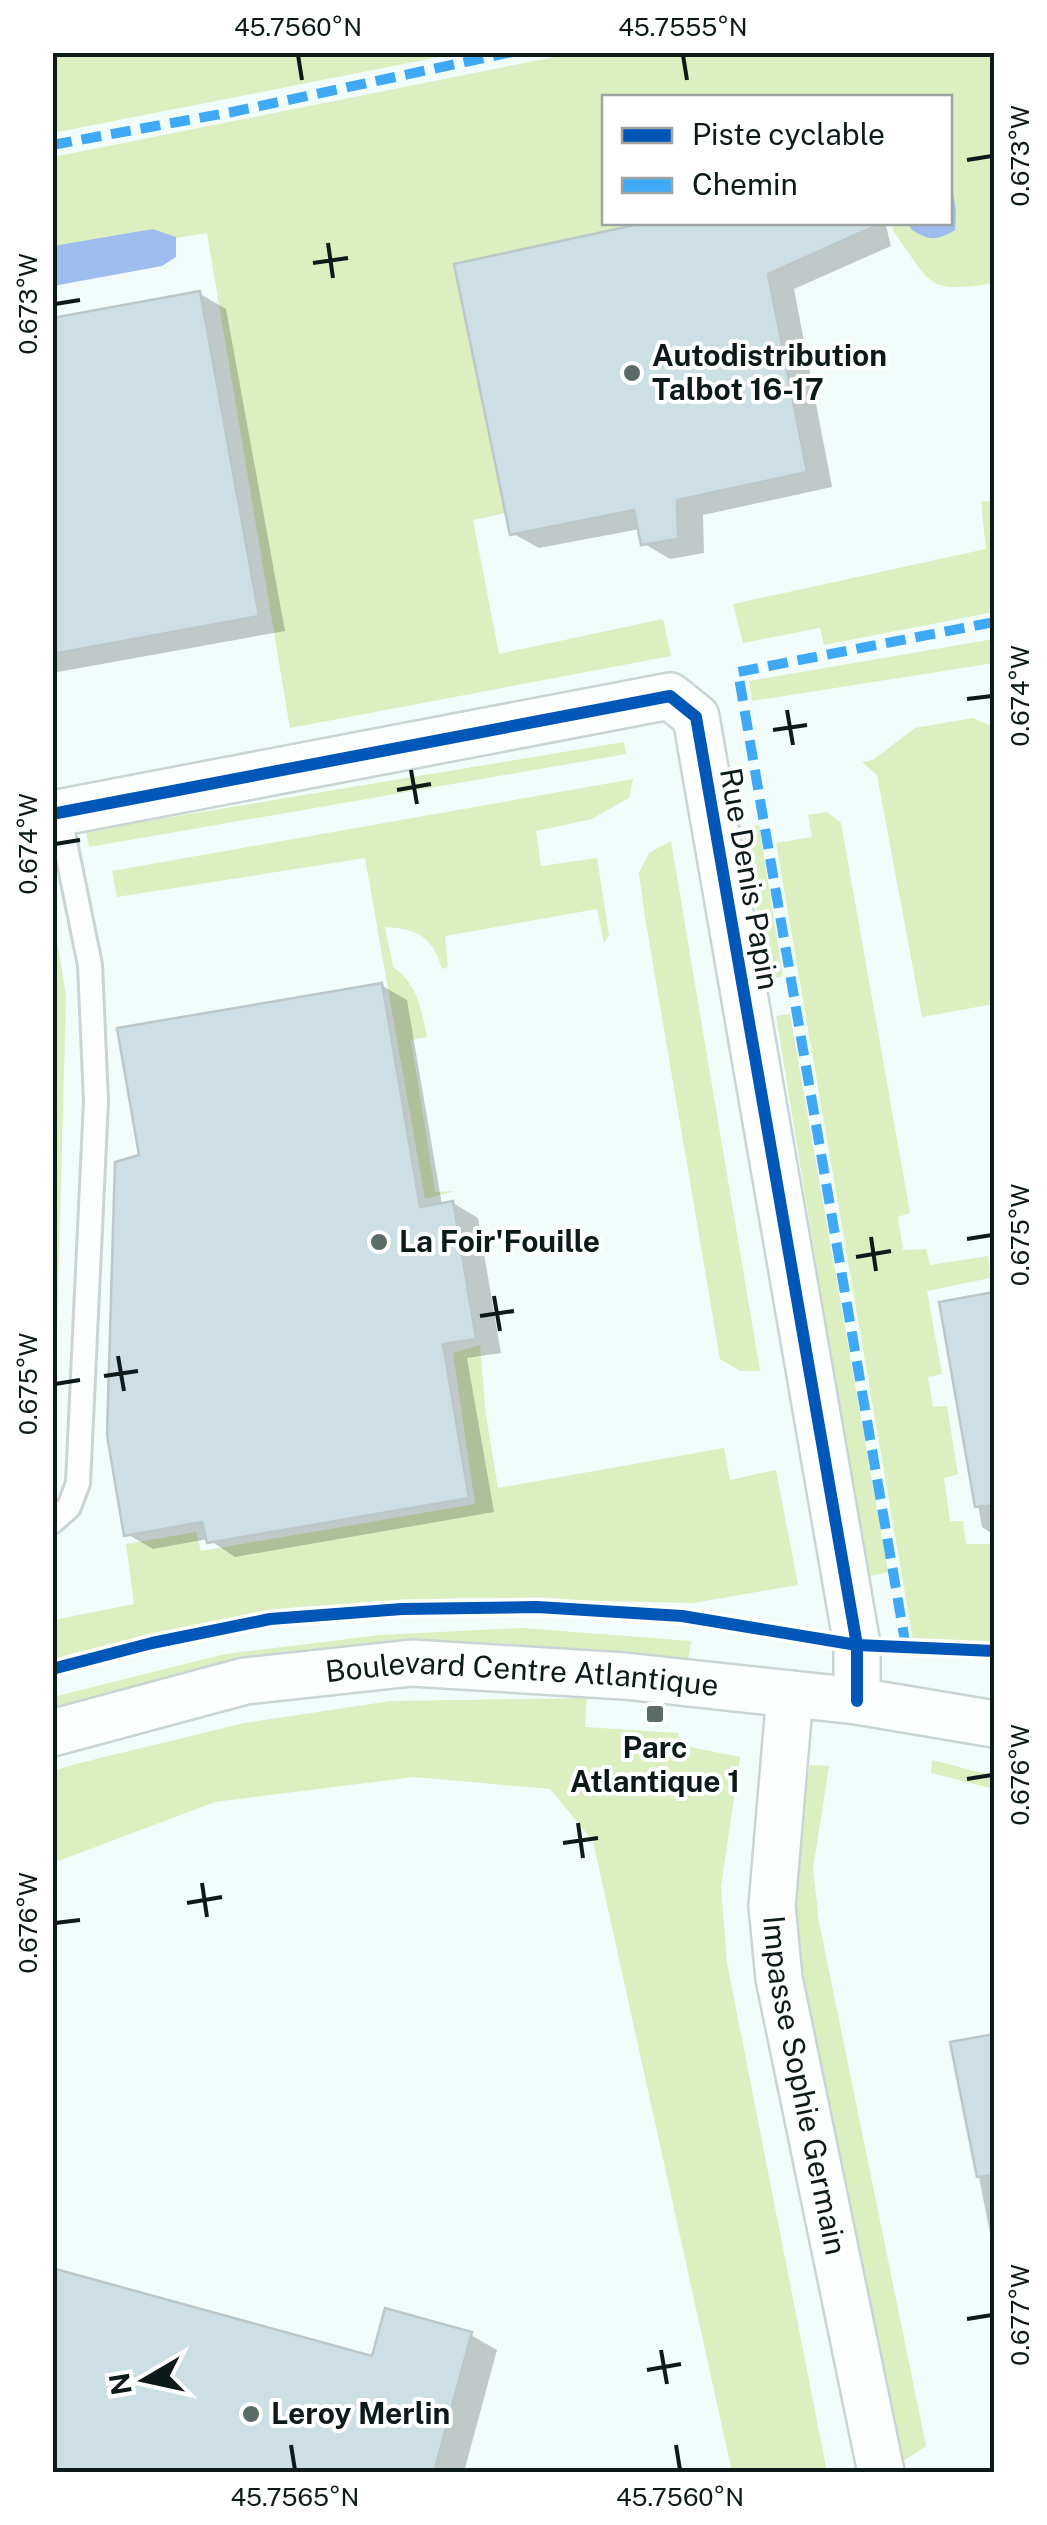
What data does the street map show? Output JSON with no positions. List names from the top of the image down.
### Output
{
  "streets": {
    "street": ["Rue Denis Papin", "Boulevard Centre Atlantique", "Impasse Sophie Germain"]
  },
  "crossings": [
    ["Rue Denis Papin", "Boulevard Centre Atlantique"],
    ["Boulevard Centre Atlantique", "Impasse Sophie Germain"]
  ],
  "places": {
    "other": ["Autodistribution Talbot 16-17", "La Foir'Fouille", "Leroy Merlin"],
    "transit": ["Parc Atlantique 1"]
  },
  "legend": ["Piste cyclable", "Chemin"],
  "north": "left",
  "coordinates": [
    "45.7560°N",
    "45.7555°N",
    "0.673°W",
    "0.674°W",
    "0.675°W",
    "0.676°W",
    "0.677°W",
    "45.7565°N"
  ]
}
